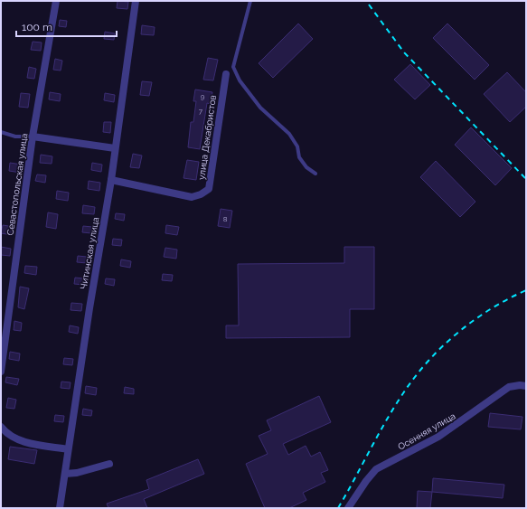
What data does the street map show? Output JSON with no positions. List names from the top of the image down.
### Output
{
  "streets": {
    "street": [
      "улица Декабристов",
      "Севастопольская улица",
      "Читинская улица",
      "Осенняя улица"
    ]
  },
  "crossings": [
    ["улица Декабристов", "Читинская улица"]
  ],
  "house_numbers": ["9", "7", "8"],
  "scale_bar": "100 m"
}
